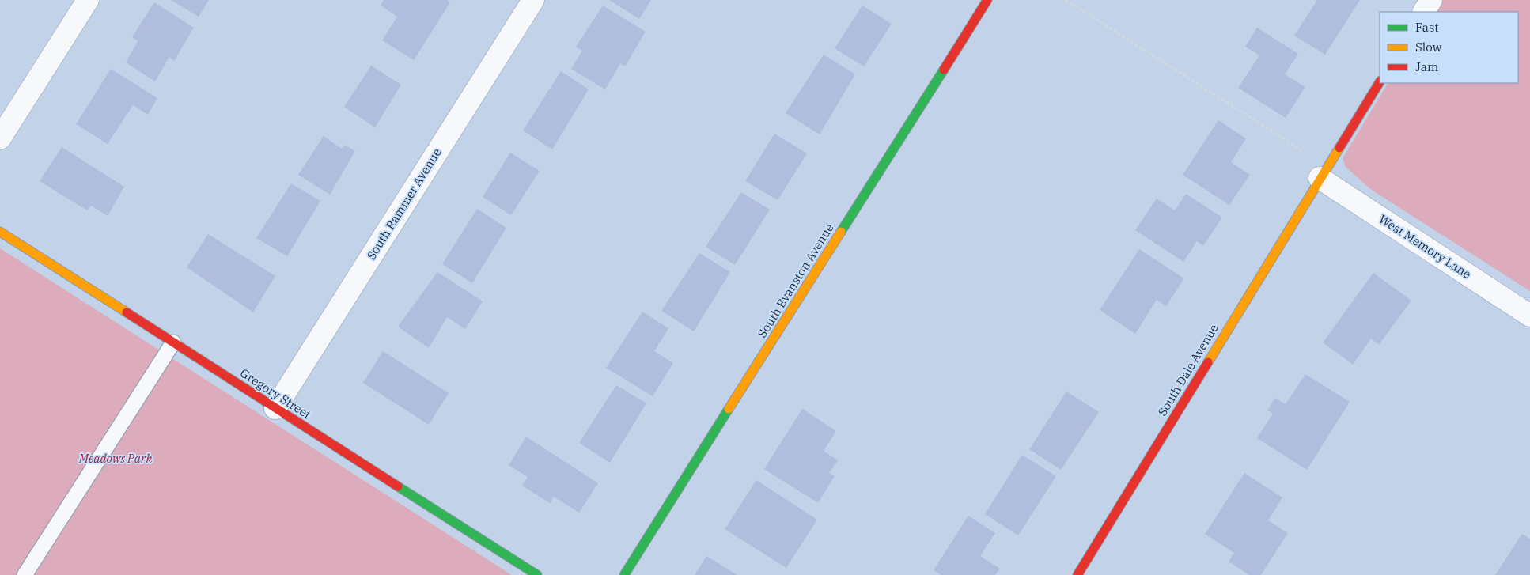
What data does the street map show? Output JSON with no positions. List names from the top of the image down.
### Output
{
  "streets": {
    "street": [
      "South Rammer Avenue",
      "West Memory Lane",
      "South Evanston Avenue",
      "South Dale Avenue",
      "Gregory Street"
    ]
  },
  "crossings": [
    ["South Rammer Avenue", "Gregory Street"],
    ["West Memory Lane", "South Dale Avenue"]
  ],
  "parks": ["Meadows Park"],
  "legend": ["Fast", "Slow", "Jam"]
}
